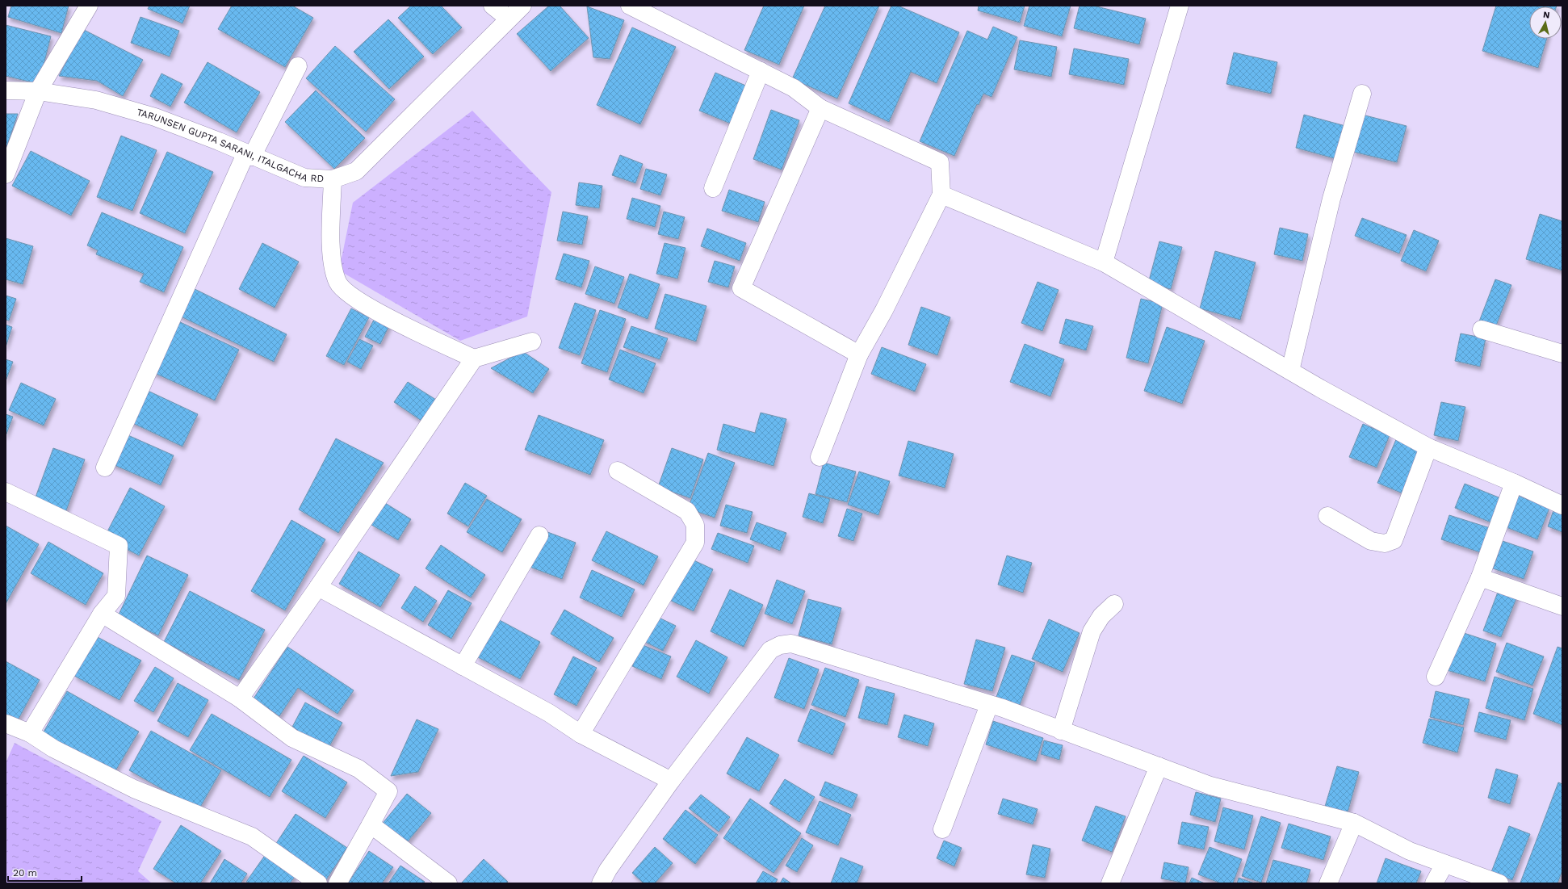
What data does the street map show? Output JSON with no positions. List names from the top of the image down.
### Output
{
  "streets": {
    "street": ["TARUNSEN GUPTA SARANI, ITALGACHA RD"]
  },
  "scale_bar": "20 m",
  "north": "top"
}
